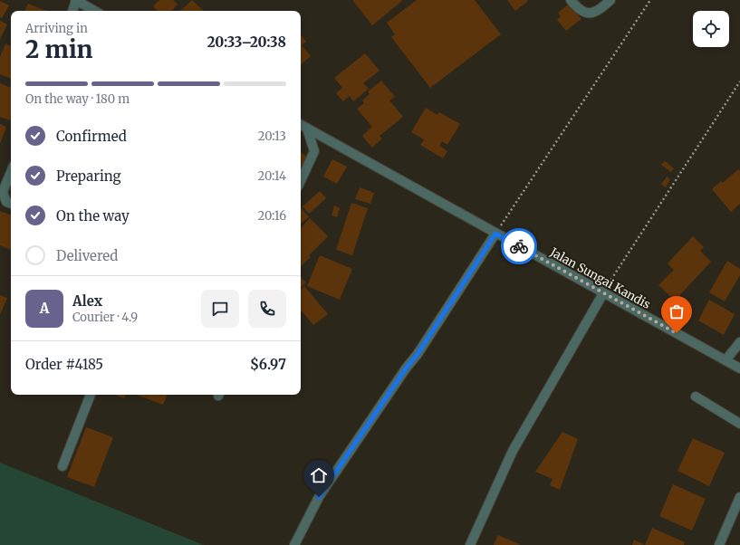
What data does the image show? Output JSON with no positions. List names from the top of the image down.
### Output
{
  "streets": {
    "street": ["Jalan Sungai Kandis"]
  },
  "page": {
    "heading": ["2 min", "Arriving in", "20:33–20:38"],
    "panel": [
      "Alex",
      "Courier · 4.9",
      "Order #4185",
      "$6.97"
    ],
    "bar": "On the way · 180 m",
    "list": [
      ["Confirmed", "20:13"],
      ["Preparing", "20:14"],
      ["On the way", "20:16"],
      "Delivered"
    ],
    "round": "A"
  }
}
